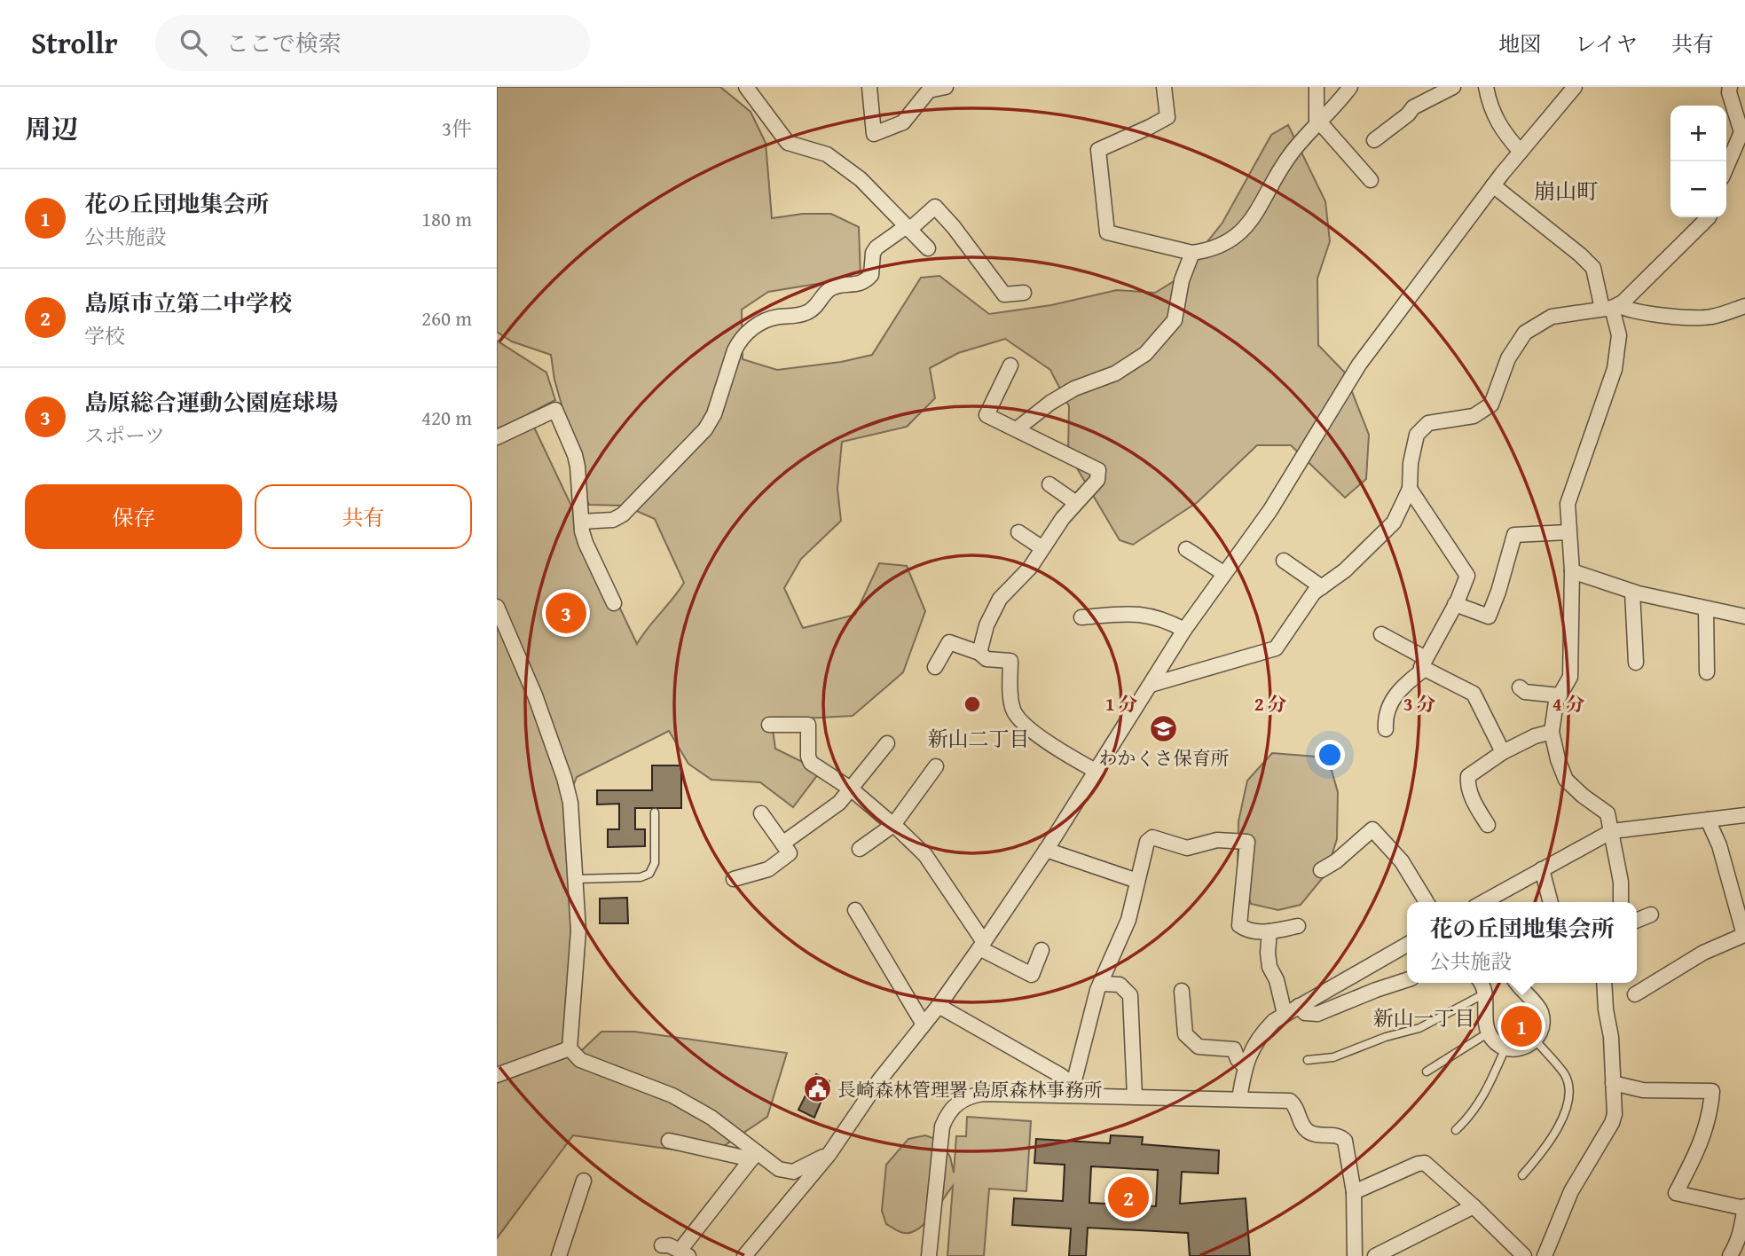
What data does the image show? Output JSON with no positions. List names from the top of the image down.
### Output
{
  "districts": ["崩山町", "新山二丁目", "新山一丁目"],
  "places": {
    "school or university": ["わかくさ保育所"],
    "public building": ["長崎森林管理署 島原森林事務所"]
  },
  "page": {
    "header": "Strollr",
    "search": "ここで検索",
    "nav": ["地図", "レイヤ", "共有"],
    "heading": ["周辺", "3件"],
    "map_buttons": ["+", "−"],
    "list": [
      {
        "mark": "1",
        "name": "花の丘団地集会所",
        "note": "公共施設",
        "value": "180 m"
      },
      {
        "mark": "2",
        "name": "島原市立第二中学校",
        "note": "学校",
        "value": "260 m"
      },
      {
        "mark": "3",
        "name": "島原総合運動公園庭球場",
        "note": "スポーツ",
        "value": "420 m"
      }
    ],
    "buttons": ["保存", "共有"],
    "pins": ["3", "1", "2"],
    "popup": ["花の丘団地集会所", "公共施設"]
  },
  "rings": [
    "1 分",
    "2 分",
    "3 分",
    "4 分"
  ]
}
